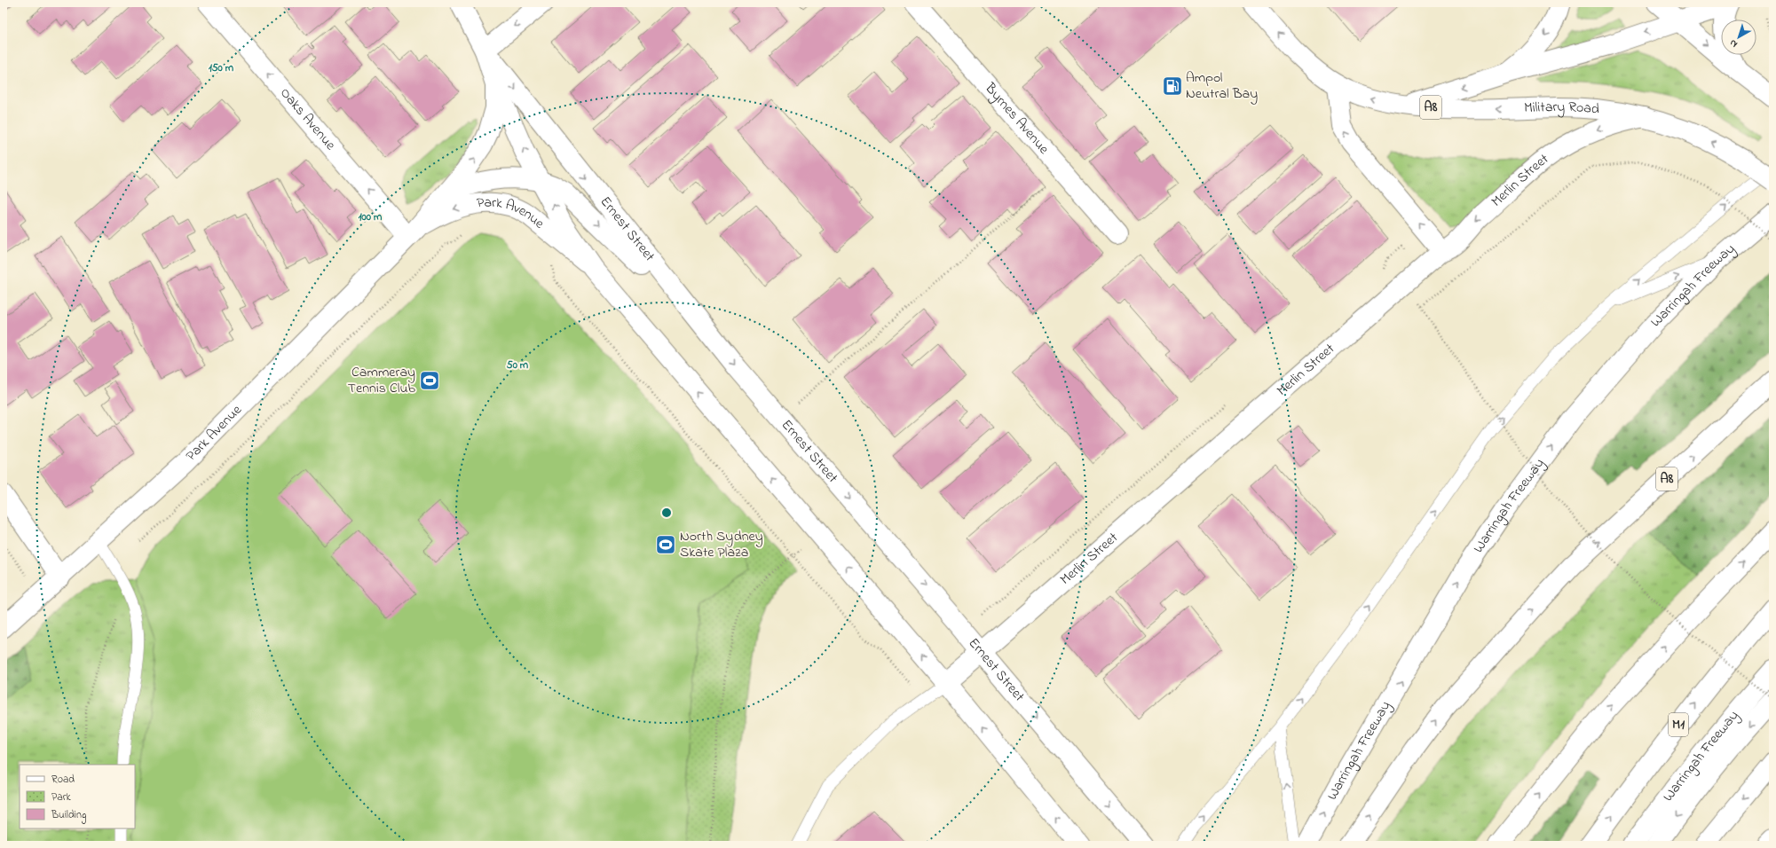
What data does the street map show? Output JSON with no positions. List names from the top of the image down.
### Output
{
  "streets": {
    "main road": [
      "A8",
      "Military Road",
      "Byrnes Avenue",
      "Oaks Avenue",
      "Merlin Street",
      "Park Avenue",
      "Ernest Street",
      "Warringah Freeway",
      "M1"
    ]
  },
  "crossings": [
    ["Military Road", "Merlin Street"],
    ["Oaks Avenue", "Park Avenue"],
    ["Merlin Street", "Ernest Street"],
    ["Park Avenue", "Ernest Street"]
  ],
  "one_way": ["Military Road", "Oaks Avenue"],
  "places": {
    "fuel station": ["Ampol Neutral Bay"],
    "sports": ["Cammeray Tennis Club", "North Sydney Skate Plaza"]
  },
  "legend": ["Road", "Park", "Building"],
  "north": "bottom left",
  "rings": ["150 m", "100 m", "50 m"]
}
